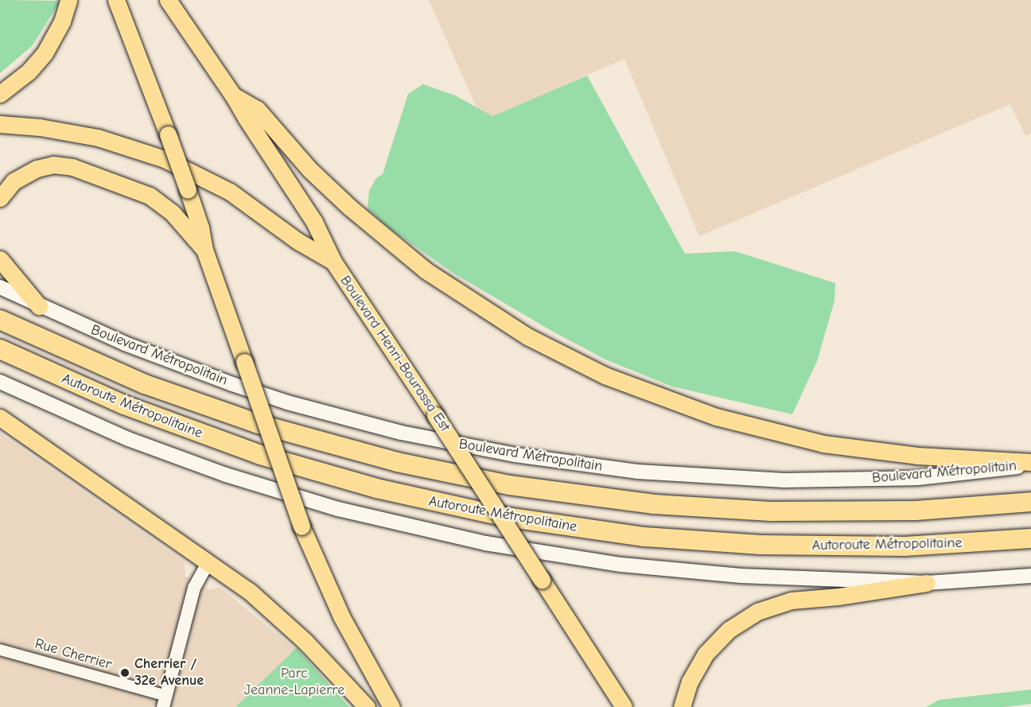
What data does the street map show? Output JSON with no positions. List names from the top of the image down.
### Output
{
  "streets": {
    "highway": ["Autoroute Métropolitaine"],
    "main road": ["Boulevard Henri-Bourassa Est", "Boulevard Métropolitain"],
    "street": ["Rue Cherrier"]
  },
  "parks": ["Parc Jeanne-Lapierre"],
  "places": ["Cherrier / 32e Avenue"]
}
